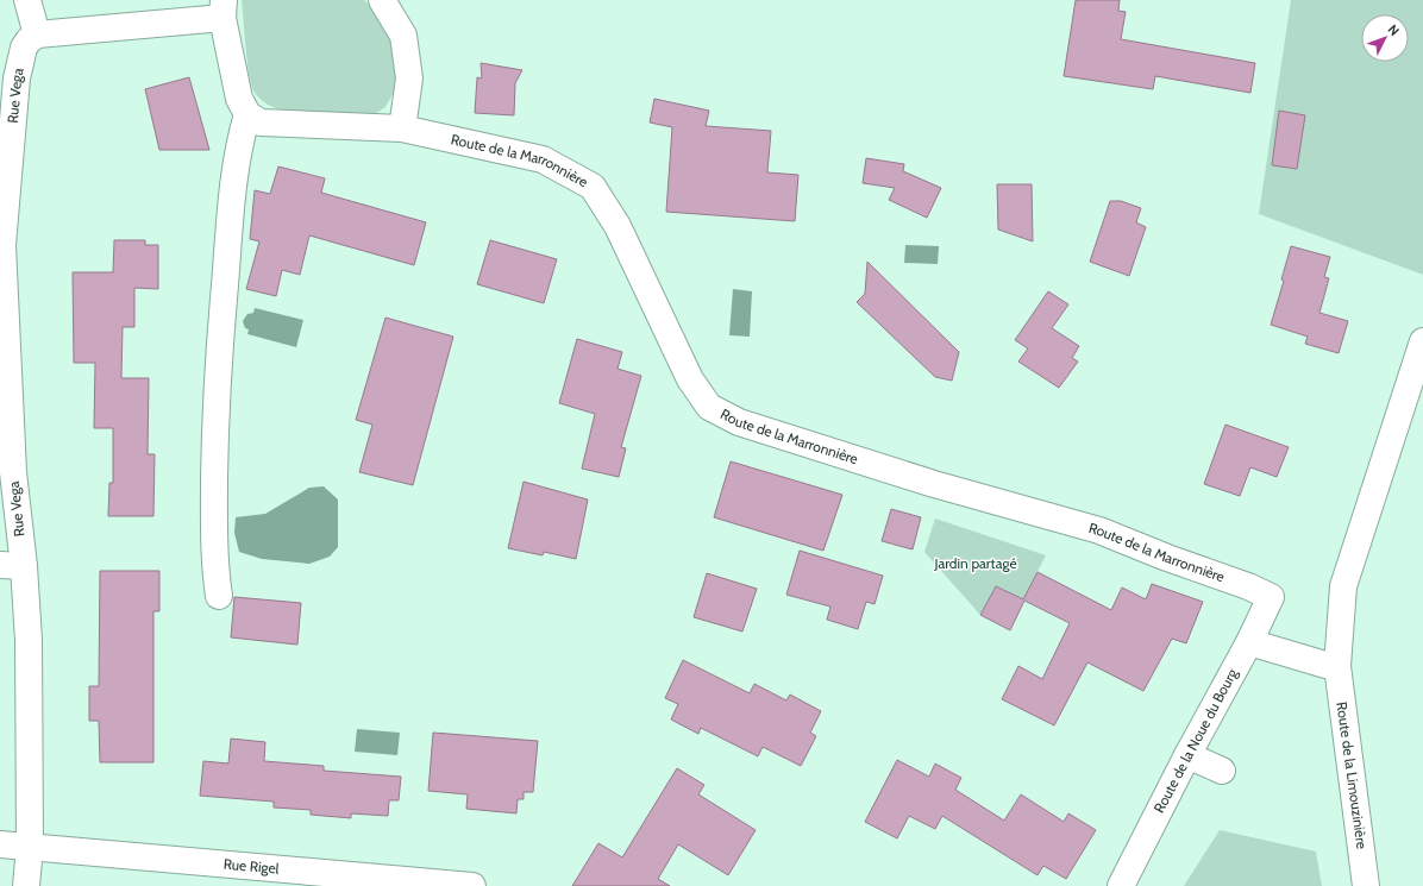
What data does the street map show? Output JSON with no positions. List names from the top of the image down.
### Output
{
  "streets": {
    "street": [
      "Rue Vega",
      "Route de la Marronnière",
      "Route de la Noue du Bourg",
      "Route de la Limouzinière",
      "Rue Rigel"
    ]
  },
  "crossings": [
    ["Rue Vega", "Rue Rigel"],
    ["Route de la Marronnière", "Route de la Noue du Bourg"]
  ],
  "parks": ["Jardin partagé"],
  "north": "top right"
}
